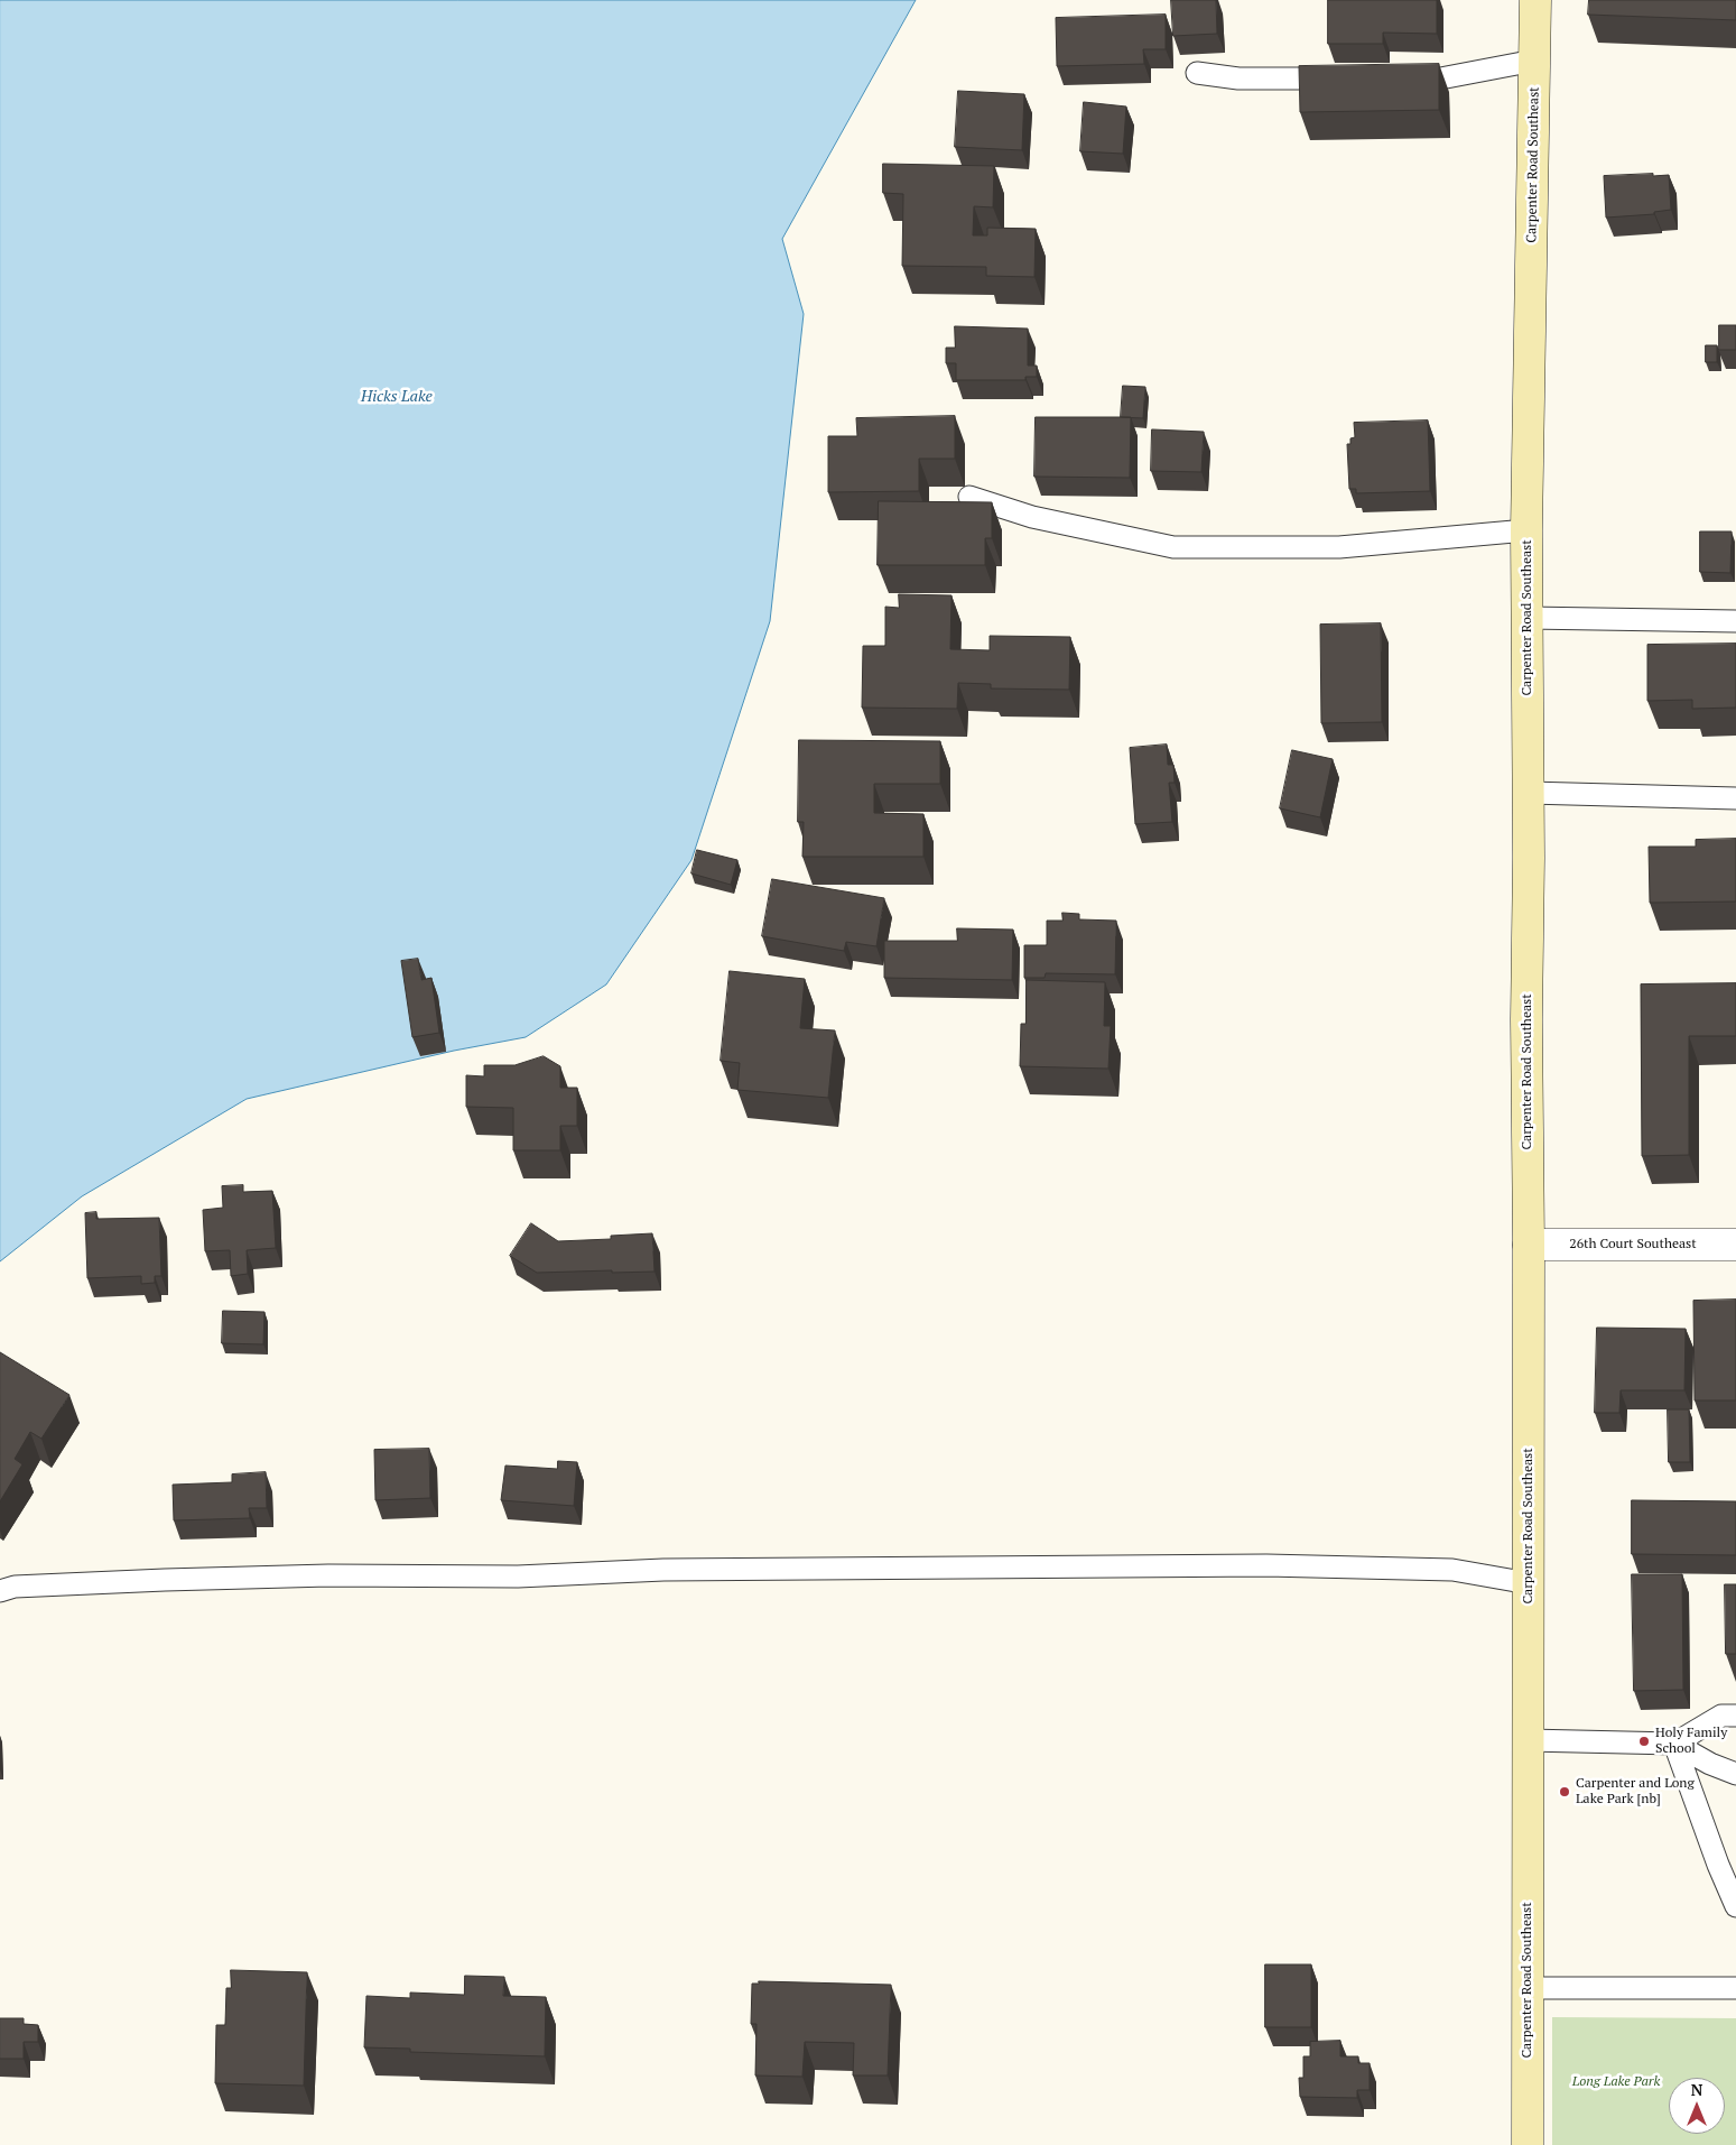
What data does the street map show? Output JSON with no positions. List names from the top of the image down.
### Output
{
  "streets": {
    "street": ["Carpenter Road Southeast", "26th Court Southeast"]
  },
  "crossings": [
    ["Carpenter Road Southeast", "26th Court Southeast"]
  ],
  "water": ["Hicks Lake"],
  "parks": ["Long Lake Park"],
  "places": ["Holy Family School", "Carpenter and Long Lake Park [nb]"],
  "north": "top"
}
